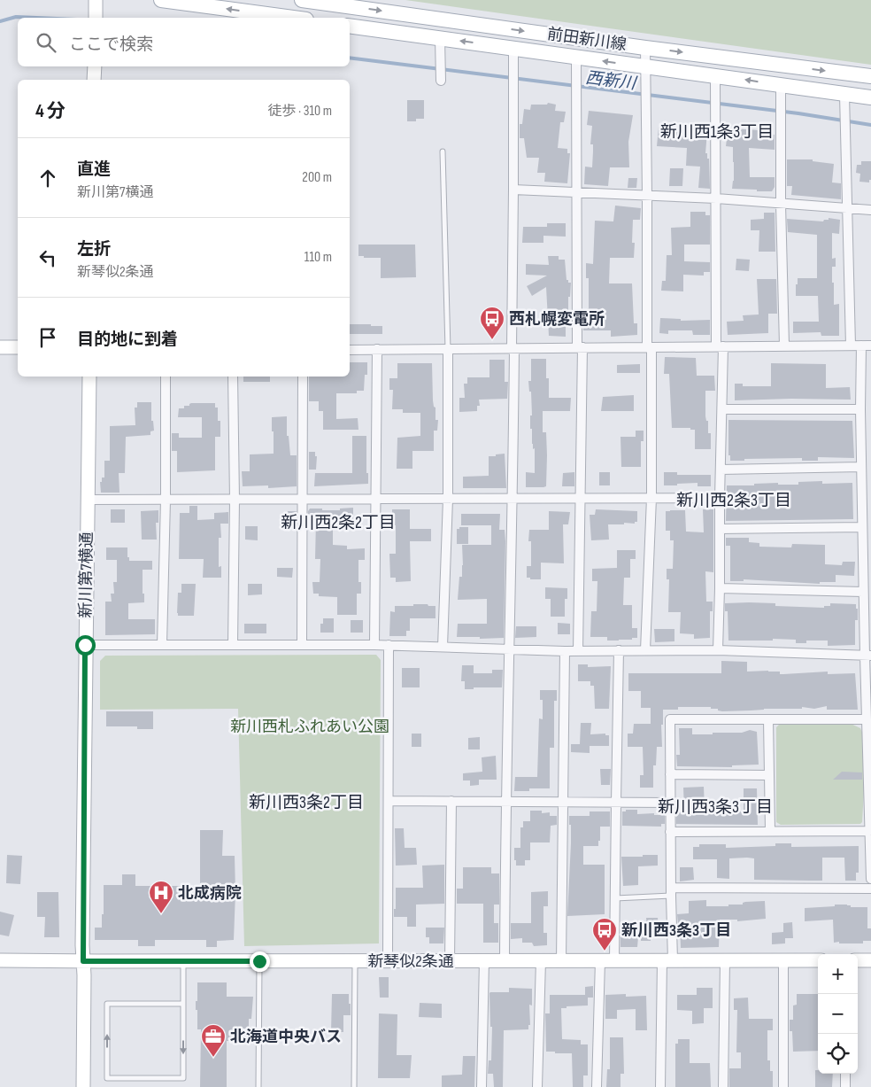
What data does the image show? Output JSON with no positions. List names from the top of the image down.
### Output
{
  "streets": {
    "main road": ["前田新川線"],
    "street": ["新川第7横通", "新琴似2条通"]
  },
  "crossings": [
    ["新川第7横通", "新琴似2条通"]
  ],
  "districts": [
    "新川西1条3丁目",
    "新川西2条3丁目",
    "新川西2条2丁目",
    "新川西3条2丁目",
    "新川西3条3丁目"
  ],
  "water": ["西新川"],
  "parks": ["新川西札ふれあい公園"],
  "places": {
    "bus stop": ["西札幌変電所", "新川西3条3丁目"],
    "hospital": ["北成病院"],
    "office": ["北海道中央バス"]
  },
  "page": {
    "search": "ここで検索",
    "heading": ["4 分", "徒歩 · 310 m"],
    "list": [
      ["直進", "新川第7横通", "200 m"],
      ["左折", "新琴似2条通", "110 m"],
      "目的地に到着"
    ],
    "map_buttons": ["+", "−"]
  }
}
